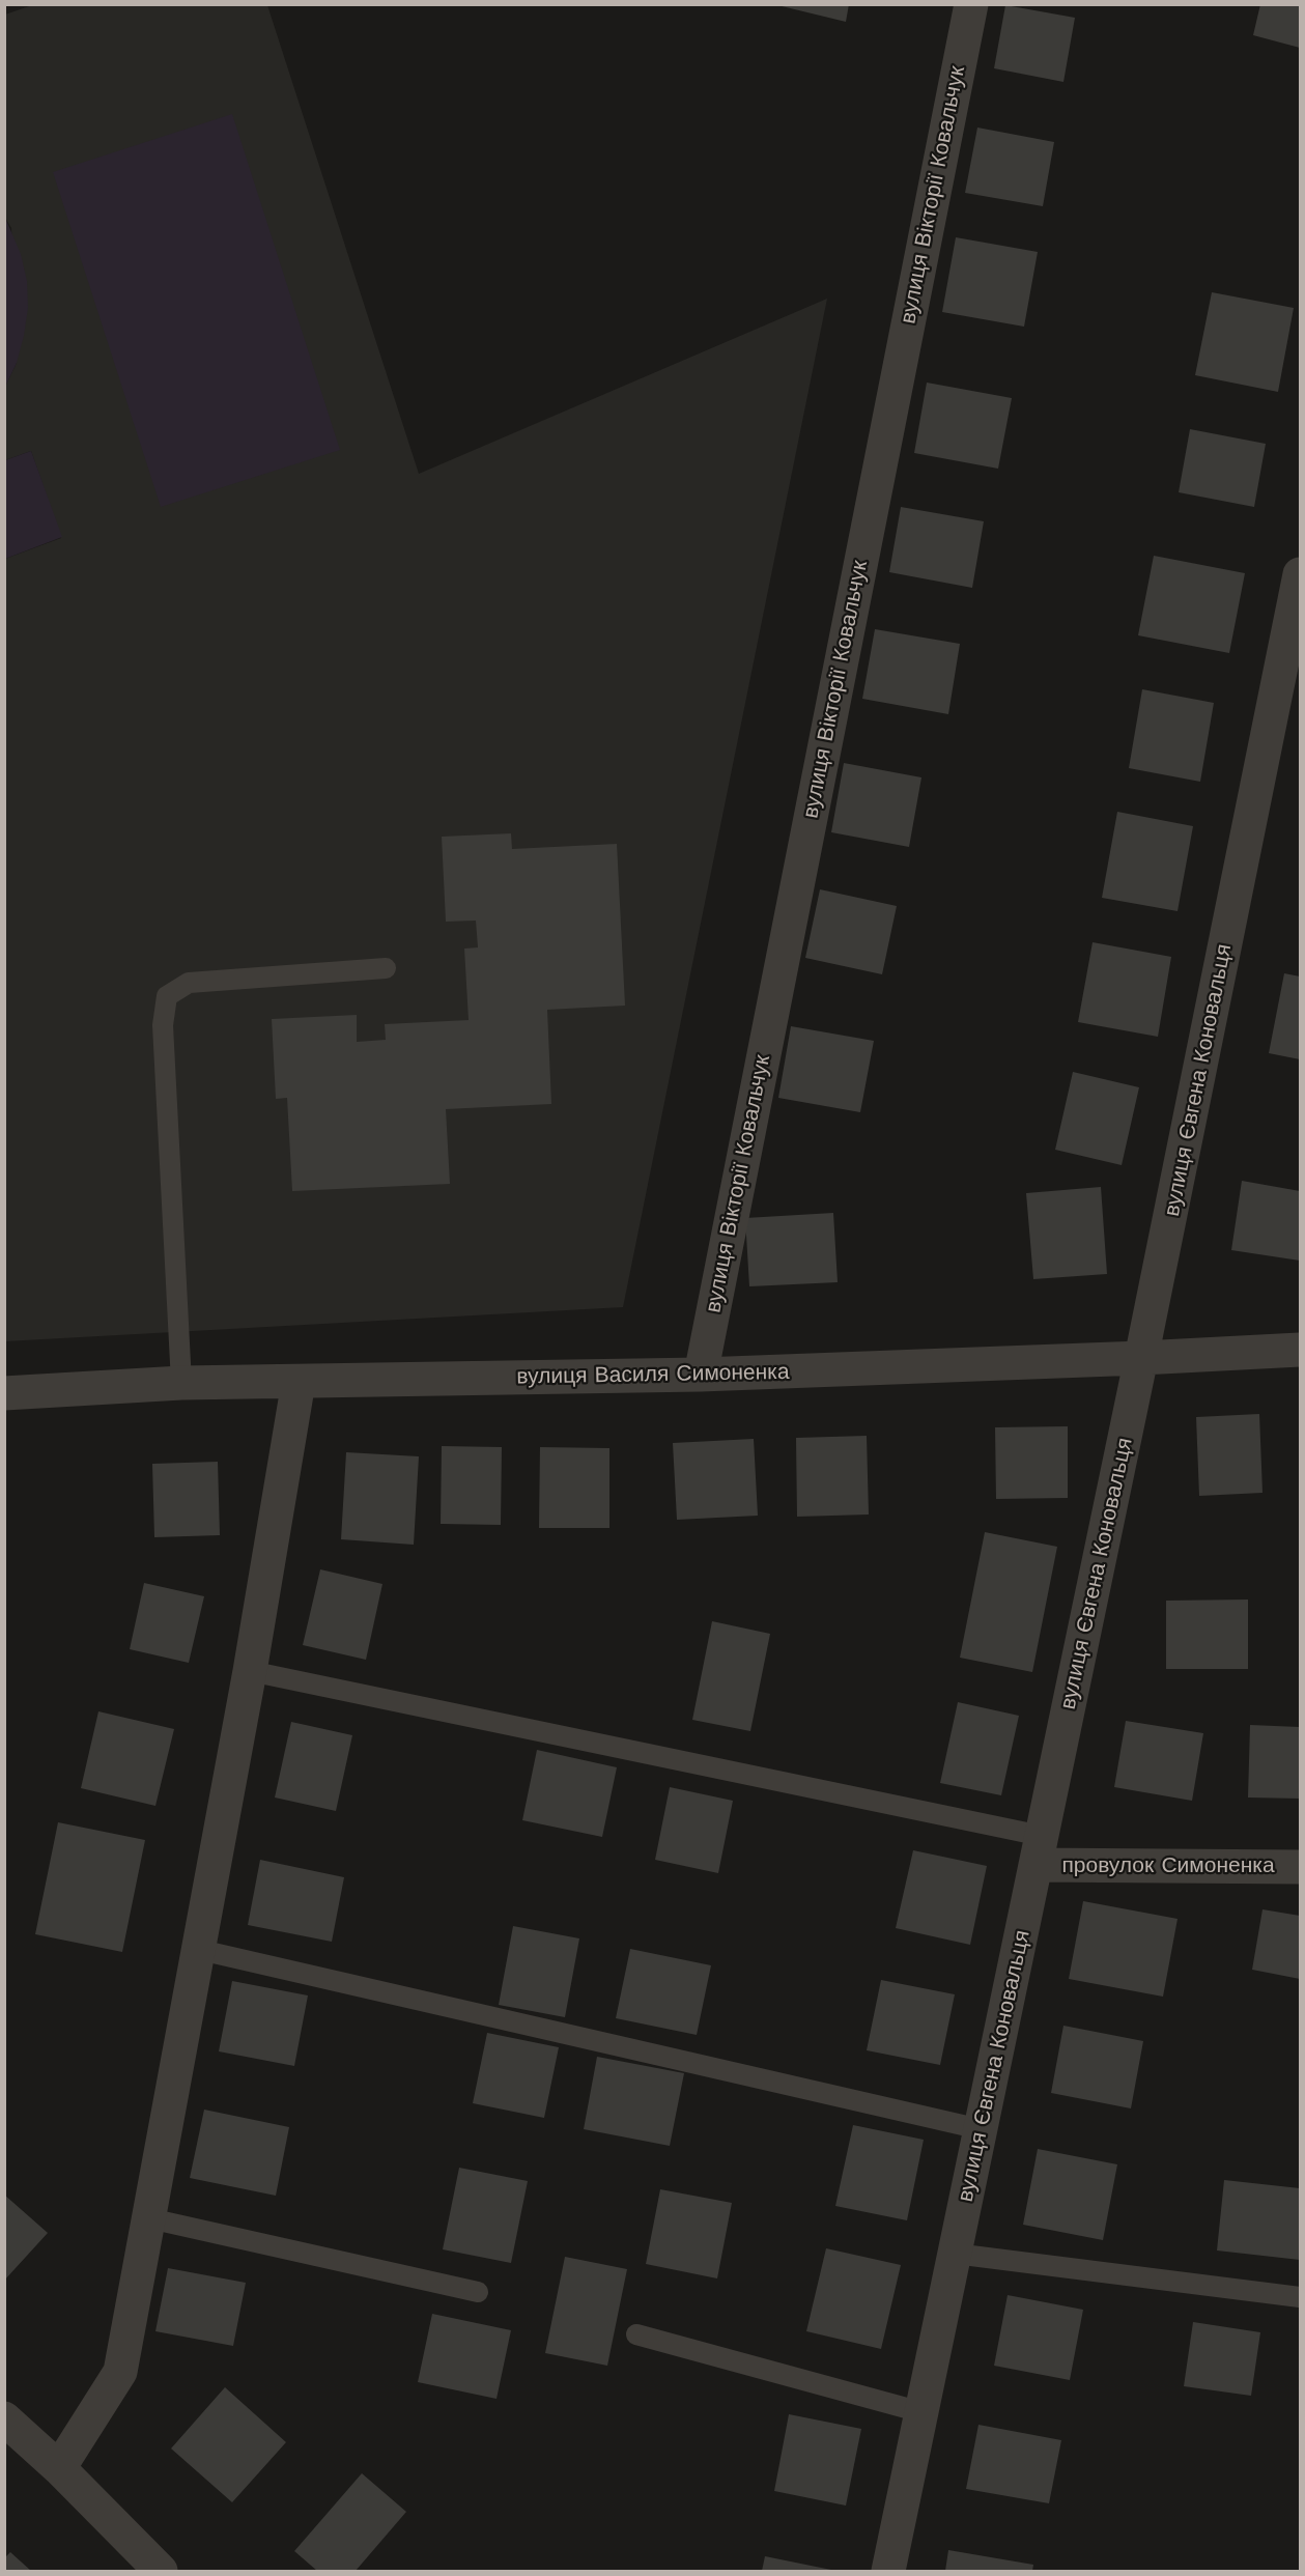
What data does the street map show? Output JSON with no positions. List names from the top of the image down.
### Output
{
  "streets": {
    "street": [
      "вулиця Вікторії Ковальчук",
      "вулиця Євгена Коновальця",
      "вулиця Василя Симоненка",
      "провулок Симоненка"
    ]
  },
  "crossings": [
    ["вулиця Вікторії Ковальчук", "вулиця Василя Симоненка"],
    ["вулиця Євгена Коновальця", "вулиця Василя Симоненка"],
    ["вулиця Євгена Коновальця", "провулок Симоненка"]
  ]
}
